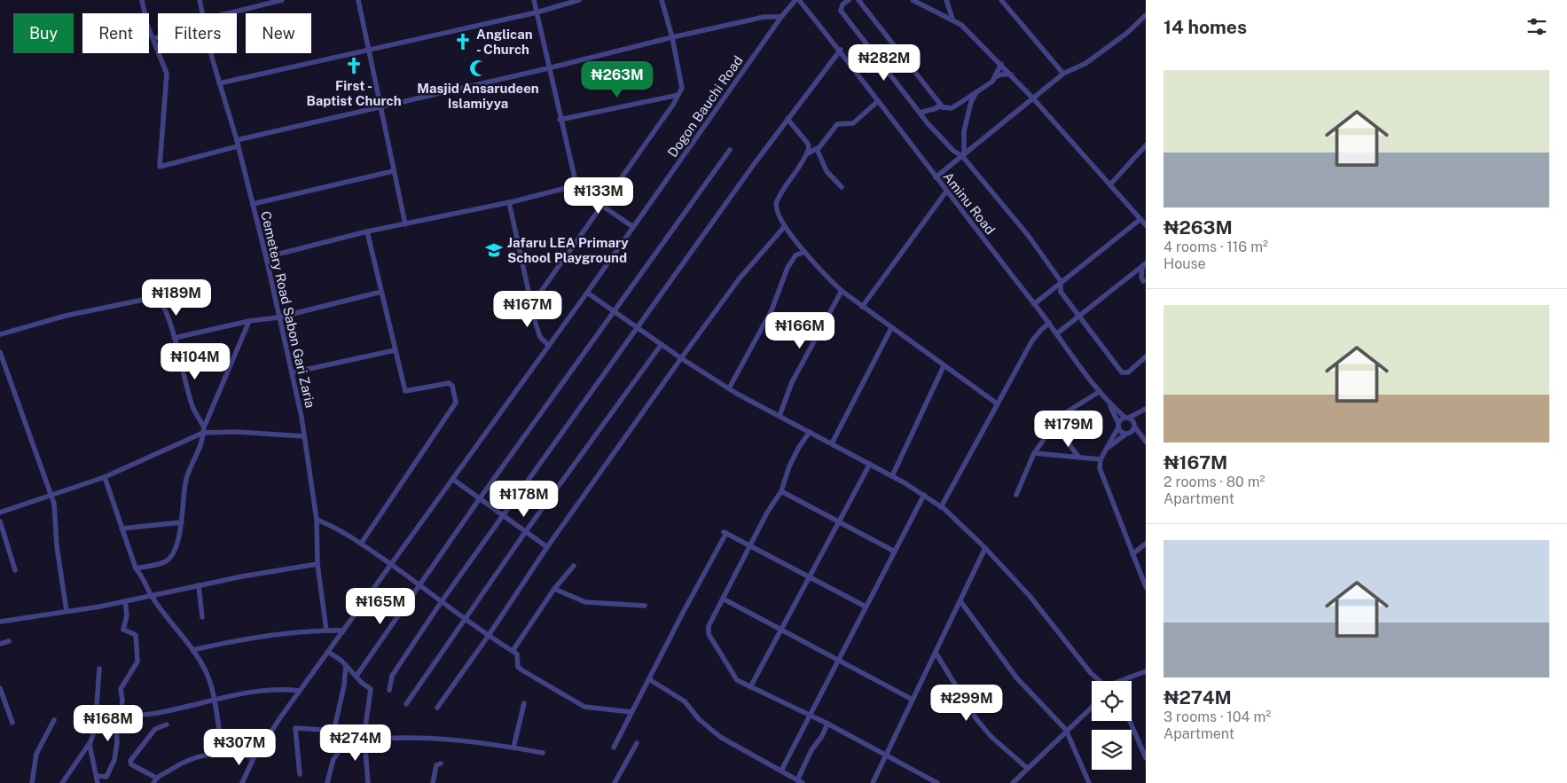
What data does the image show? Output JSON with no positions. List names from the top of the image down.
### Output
{
  "streets": {
    "street": ["Dogon Bauchi Road", "Aminu Road", "Cemetery Road Sabon Gari Zaria"]
  },
  "crossings": [
    ["Dogon Bauchi Road", "Aminu Road"]
  ],
  "places": {
    "church": ["Anglican - Church", "First - Baptist Church"],
    "mosque": ["Masjid Ansarudeen Islamiyya"],
    "school or university": ["Jafaru LEA Primary School Playground"]
  },
  "page": {
    "heading": "14 homes",
    "chip": [
      "Buy",
      "Rent",
      "Filters",
      "New"
    ],
    "price": [
      "₦282M",
      "₦263M",
      "₦133M",
      "₦189M",
      "₦167M",
      "₦166M",
      "₦104M",
      "₦179M",
      "₦178M",
      "₦165M",
      "₦299M",
      "₦168M",
      "₦274M",
      "₦307M"
    ],
    "list": [
      {
        "name": "₦263M",
        "note": "4 rooms · 116 m² · House"
      },
      {
        "name": "₦167M",
        "note": "2 rooms · 80 m² · Apartment"
      },
      {
        "name": "₦274M",
        "note": "3 rooms · 104 m² · Apartment"
      }
    ]
  }
}
